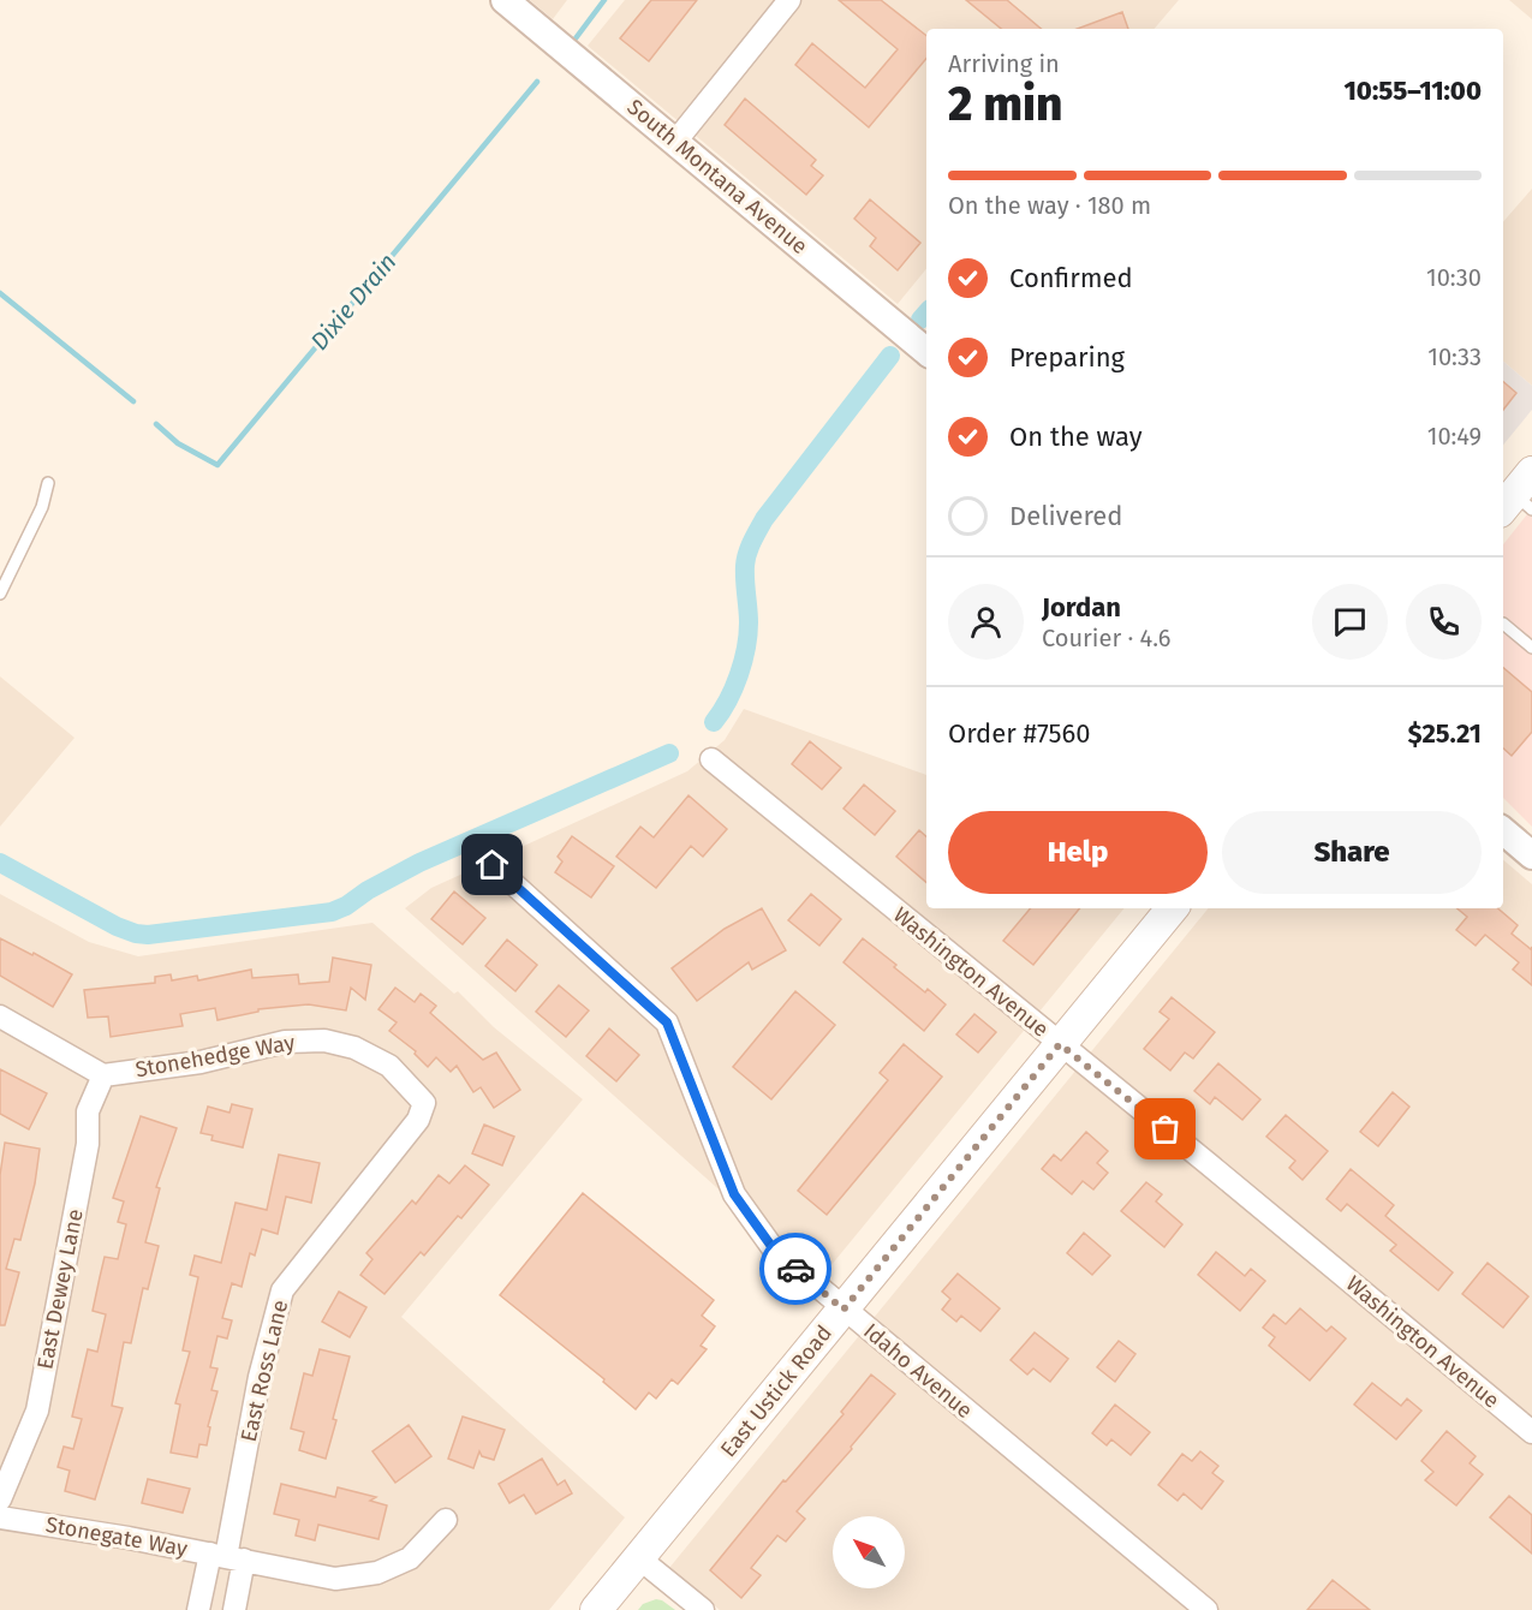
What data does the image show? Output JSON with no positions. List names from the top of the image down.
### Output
{
  "streets": {
    "main road": ["East Ustick Road"],
    "street": [
      "South Montana Avenue",
      "Washington Avenue",
      "Stonehedge Way",
      "East Dewey Lane",
      "East Ross Lane",
      "Idaho Avenue",
      "Stonegate Way"
    ]
  },
  "crossings": [
    ["Washington Avenue", "East Ustick Road"],
    ["Stonehedge Way", "East Dewey Lane"],
    ["Stonehedge Way", "East Ross Lane"],
    ["East Ross Lane", "Stonegate Way"],
    ["Idaho Avenue", "East Ustick Road"]
  ],
  "water": ["Dixie Drain"],
  "north": "top left",
  "page": {
    "heading": ["2 min", "Arriving in", "10:55–11:00"],
    "panel": [
      "Jordan",
      "Courier · 4.6",
      "Order #7560",
      "$25.21"
    ],
    "bar": "On the way · 180 m",
    "list": [
      ["Confirmed", "10:30"],
      ["Preparing", "10:33"],
      ["On the way", "10:49"],
      "Delivered"
    ],
    "buttons": ["Help", "Share"]
  }
}
